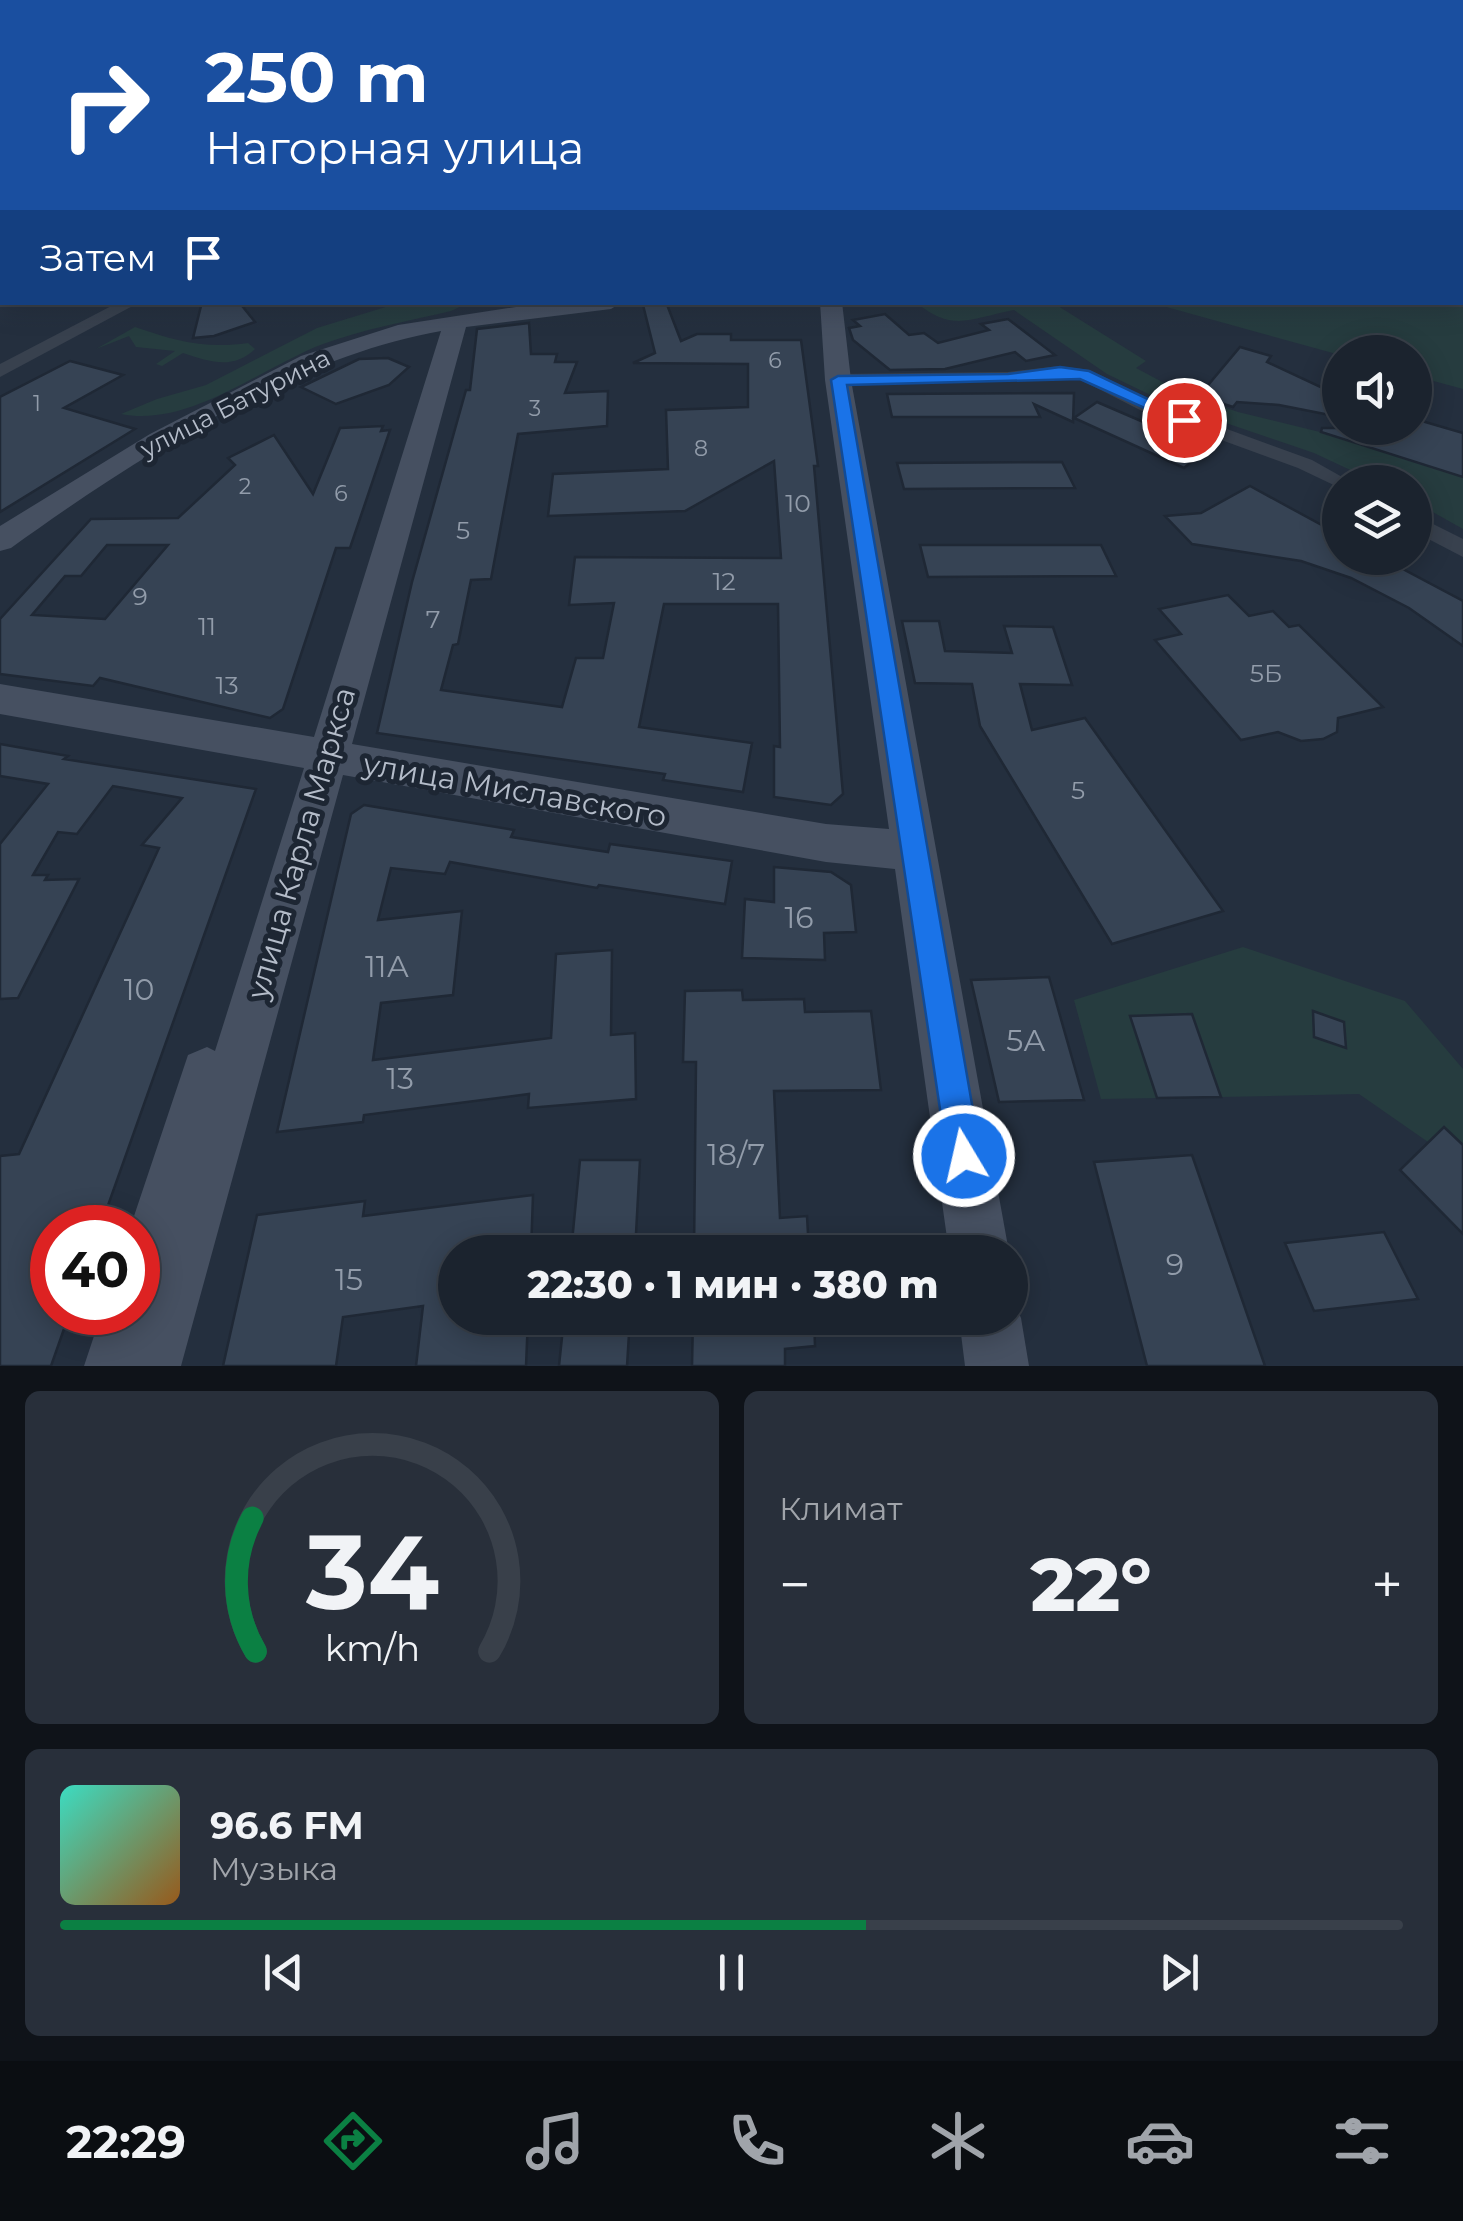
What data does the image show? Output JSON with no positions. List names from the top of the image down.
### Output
{
  "streets": {
    "main road": ["улица Батурина", "улица Миславского", "улица Карла Маркса"]
  },
  "crossings": [
    ["улица Батурина", "улица Карла Маркса"],
    ["улица Миславского", "улица Карла Маркса"]
  ],
  "house_numbers": [
    "6",
    "1",
    "3",
    "8",
    "2",
    "6",
    "10",
    "5",
    "12",
    "9",
    "7",
    "11",
    "5Б",
    "13",
    "5",
    "16",
    "11А",
    "10",
    "5А",
    "13",
    "18/7",
    "9",
    "15"
  ],
  "page": {
    "turn": ["250 m", "Нагорная улица"],
    "then": "Затем",
    "limit": "40",
    "trip": "22:30 · 1 мин · 380 m",
    "tile": "Климат",
    "heat": ["−", "22°", "+"],
    "song": ["96.6 FM", "Музыка"],
    "tabs": "22:29",
    "gauge": ["34", "km/h"]
  }
}
